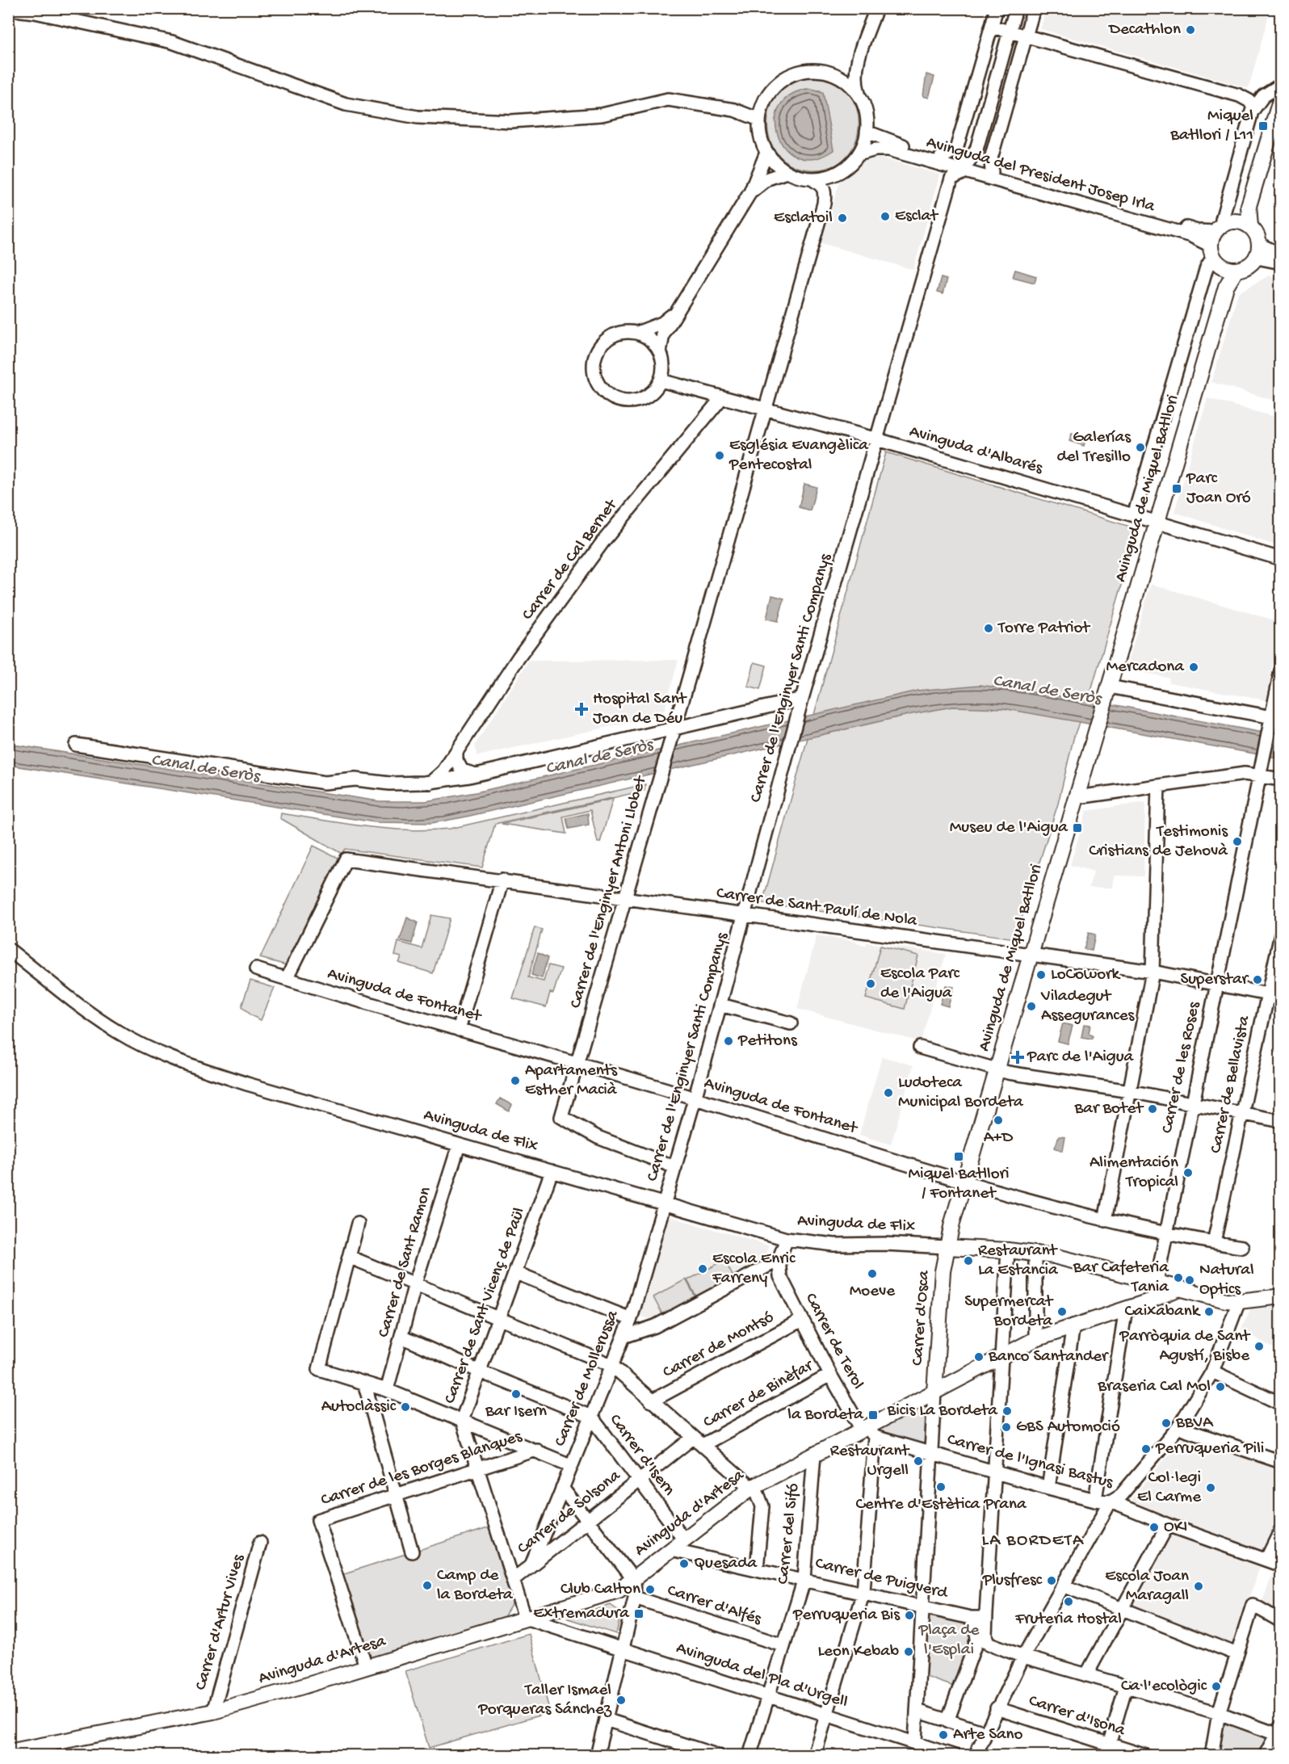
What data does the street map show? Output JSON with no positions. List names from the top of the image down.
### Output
{
  "streets": {
    "main road": [
      "Avinguda de Miquel Batllori",
      "Avinguda de Flix",
      "Carrer d'Osca",
      "Avinguda d'Artesa"
    ],
    "street": [
      "Avinguda del President Josep Irla",
      "Avinguda d'Albarés",
      "Carrer de Cal Bernet",
      "Carrer de l'Enginyer Santi Companys",
      "Carrer de l'Enginyer Antoni Llobet",
      "Carrer de Sant Paulí de Nola",
      "Avinguda de Fontanet",
      "Carrer de les Roses",
      "Carrer de Bellavista",
      "Carrer de Sant Ramon",
      "Carrer de Sant Vicenç de Paül",
      "Carrer de Terol",
      "Carrer de Montsó",
      "Carrer de Mollerussa",
      "Carrer de Binèfar",
      "Carrer d'Isern",
      "Carrer de l'Ignasi Bastus",
      "Carrer de les Borges Blanques",
      "Carrer de Solsona",
      "Carrer del Sifó",
      "Carrer de Puigverd",
      "Carrer d'Alfés",
      "Carrer d'Artur Vives",
      "Avinguda del Pla d'Urgell",
      "Carrer d'Isona"
    ]
  },
  "crossings": [
    ["Avinguda del President Josep Irla", "Avinguda de Miquel Batllori"],
    ["Avinguda del President Josep Irla", "Carrer de l'Enginyer Santi Companys"],
    ["Avinguda del President Josep Irla", "Carrer de l'Enginyer Antoni Llobet"],
    ["Avinguda d'Albarés", "Avinguda de Miquel Batllori"],
    ["Avinguda d'Albarés", "Carrer de Cal Bernet"],
    ["Avinguda d'Albarés", "Carrer de l'Enginyer Santi Companys"],
    ["Avinguda d'Albarés", "Carrer de l'Enginyer Antoni Llobet"],
    ["Avinguda de Miquel Batllori", "Carrer de Sant Paulí de Nola"],
    ["Avinguda de Miquel Batllori", "Avinguda de Fontanet"],
    ["Avinguda de Miquel Batllori", "Avinguda de Flix"],
    ["Avinguda de Miquel Batllori", "Carrer d'Osca"],
    ["Carrer de l'Enginyer Santi Companys", "Carrer de l'Enginyer Antoni Llobet"],
    ["Carrer de l'Enginyer Santi Companys", "Carrer de Sant Paulí de Nola"],
    ["Carrer de l'Enginyer Santi Companys", "Avinguda de Fontanet"],
    ["Carrer de l'Enginyer Santi Companys", "Avinguda de Flix"],
    ["Carrer de l'Enginyer Santi Companys", "Carrer de Mollerussa"],
    ["Carrer de l'Enginyer Antoni Llobet", "Carrer de Sant Paulí de Nola"],
    ["Carrer de l'Enginyer Antoni Llobet", "Avinguda de Fontanet"],
    ["Carrer de Sant Paulí de Nola", "Avinguda de Fontanet"],
    ["Carrer de Sant Paulí de Nola", "Carrer de les Roses"],
    ["Carrer de Sant Paulí de Nola", "Carrer de Bellavista"],
    ["Avinguda de Fontanet", "Carrer de les Roses"],
    ["Avinguda de Fontanet", "Carrer de Bellavista"],
    ["Carrer de les Roses", "Avinguda de Flix"],
    ["Avinguda de Flix", "Carrer de Sant Ramon"],
    ["Avinguda de Flix", "Carrer de Sant Vicenç de Paül"],
    ["Avinguda de Flix", "Carrer d'Osca"],
    ["Avinguda de Flix", "Carrer de Mollerussa"],
    ["Avinguda de Flix", "Avinguda d'Artesa"],
    ["Carrer de Sant Ramon", "Carrer d'Isern"],
    ["Carrer de Sant Vicenç de Paül", "Carrer d'Isern"],
    ["Carrer de Sant Vicenç de Paül", "Carrer de les Borges Blanques"],
    ["Carrer de Sant Vicenç de Paül", "Carrer de Solsona"],
    ["Carrer de Sant Vicenç de Paül", "Avinguda d'Artesa"],
    ["Carrer de Sant Vicenç de Paül", "Avinguda del Pla d'Urgell"],
    ["Carrer d'Osca", "Avinguda d'Artesa"],
    ["Carrer de Terol", "Carrer de Montsó"],
    ["Carrer de Terol", "Carrer de Binèfar"],
    ["Carrer de Terol", "Carrer de l'Ignasi Bastus"],
    ["Carrer de Terol", "Avinguda d'Artesa"],
    ["Carrer de Mollerussa", "Carrer d'Isern"],
    ["Carrer de Mollerussa", "Carrer de Solsona"],
    ["Carrer de Binèfar", "Carrer de Solsona"],
    ["Carrer d'Isern", "Carrer de Solsona"],
    ["Carrer d'Isern", "Avinguda d'Artesa"],
    ["Carrer de l'Ignasi Bastus", "Avinguda d'Artesa"],
    ["Carrer de les Borges Blanques", "Avinguda d'Artesa"],
    ["Avinguda d'Artesa", "Carrer del Sifó"],
    ["Avinguda d'Artesa", "Carrer de Puigverd"],
    ["Avinguda d'Artesa", "Carrer d'Artur Vives"],
    ["Avinguda d'Artesa", "Avinguda del Pla d'Urgell"],
    ["Carrer del Sifó", "Carrer de Puigverd"],
    ["Carrer del Sifó", "Carrer d'Alfés"],
    ["Carrer del Sifó", "Avinguda del Pla d'Urgell"]
  ],
  "districts": ["LA BORDETA"],
  "water": ["Canal de Seròs"],
  "parks": ["Plaça de l'Esplai"],
  "places": {
    "other": [
      "Decathlon",
      "Esclat",
      "Esclatoil",
      "Galerías del Tresillo",
      "Església Evangèlica Pentecostal",
      "Torre Patriot",
      "Mercadona",
      "Testimonis Cristians de Jehovà",
      "LoCowork",
      "Superstar",
      "Escola Parc de l'Aigua",
      "Viladegut Assegurances",
      "Petitons",
      "Apartaments Esther Macià",
      "Ludoteca Municipal Bordeta",
      "Bar Botet",
      "A+D",
      "Alimentación Tropical",
      "Restaurant La Estancia",
      "Escola Enric Farreny",
      "Moeve",
      "Bar Cafeteria Tania",
      "Natural Optics",
      "Supermercat Bordeta",
      "Caixabank",
      "Parròquia de Sant Agustí, Bisbe",
      "Banco Santander",
      "Braseria Cal Mol",
      "Bar Isern",
      "Autoclàssic",
      "Bicis La Bordeta",
      "BBVA",
      "GBS Automoció",
      "Perruqueria Pili",
      "Restaurant Urgell",
      "Centre d'Estètica Prana",
      "Col·legi El Carme",
      "OKI",
      "Quesada",
      "Plusfresc",
      "Camp de la Bordeta",
      "Escola Joan Maragall",
      "Club Calton",
      "Fruteria Hostal",
      "Perruqueria Bis",
      "Leon Kebab",
      "Ca l'ecològic",
      "Taller Ismael Porqueras Sánchez",
      "Arte Sano"
    ],
    "transit": [
      "Miquel Batllori / L11",
      "Parc Joan Oró",
      "Museu de l'Aigua",
      "Miquel Batllori / Fontanet",
      "la Bordeta",
      "Extremadura"
    ],
    "health": ["Hospital Sant Joan de Déu", "Parc de l'Aigua"]
  }
}
